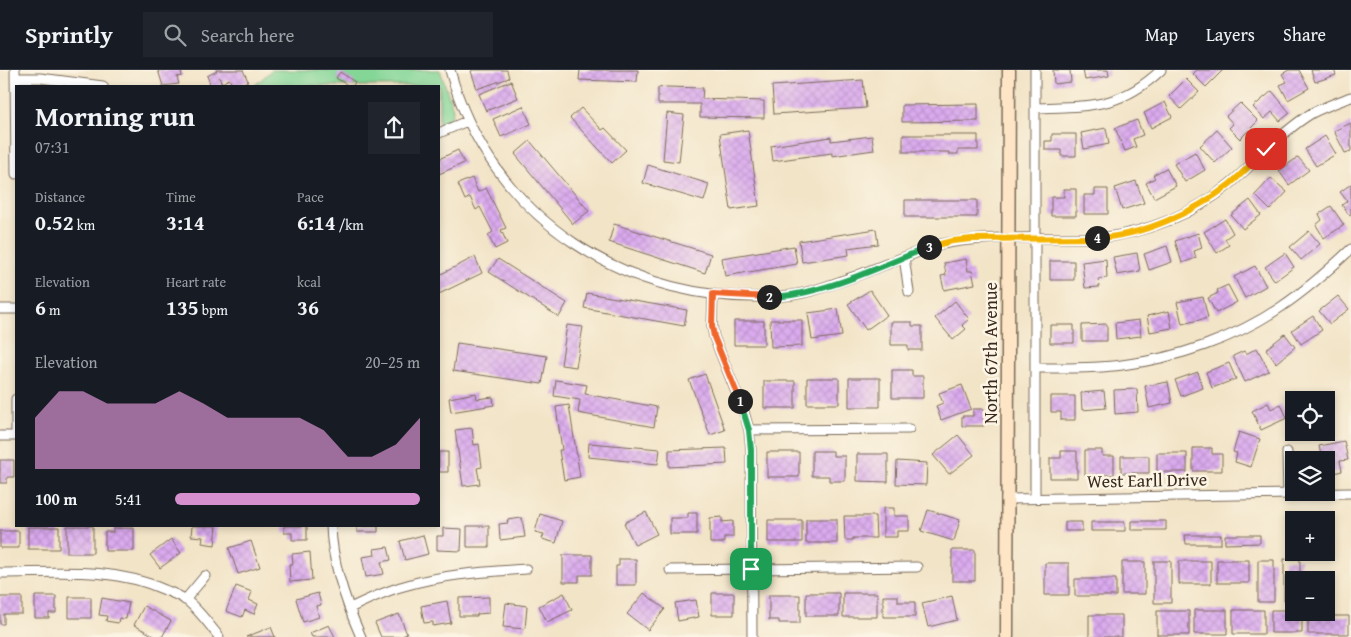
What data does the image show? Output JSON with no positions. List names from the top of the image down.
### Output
{
  "streets": {
    "main road": ["North 67th Avenue"],
    "street": ["West Earll Drive"]
  },
  "crossings": [
    ["North 67th Avenue", "West Earll Drive"]
  ],
  "page": {
    "header": "Sprintly",
    "search": "Search here",
    "nav": ["Map", "Layers", "Share"],
    "heading": ["Morning run", "07:31"],
    "stats": [
      ["Distance", "0.52 km"],
      ["Time", "3:14"],
      ["Pace", "6:14 /km"],
      ["Elevation", "6 m"],
      ["Heart rate", "135 bpm"],
      ["kcal", "36"]
    ],
    "pins": [
      "4",
      "3",
      "2",
      "1"
    ],
    "chart": ["Elevation", "20–25 m"],
    "map_buttons": ["+", "−"],
    "list": [
      {
        "name": "100 m",
        "note": "5:41"
      }
    ]
  }
}
